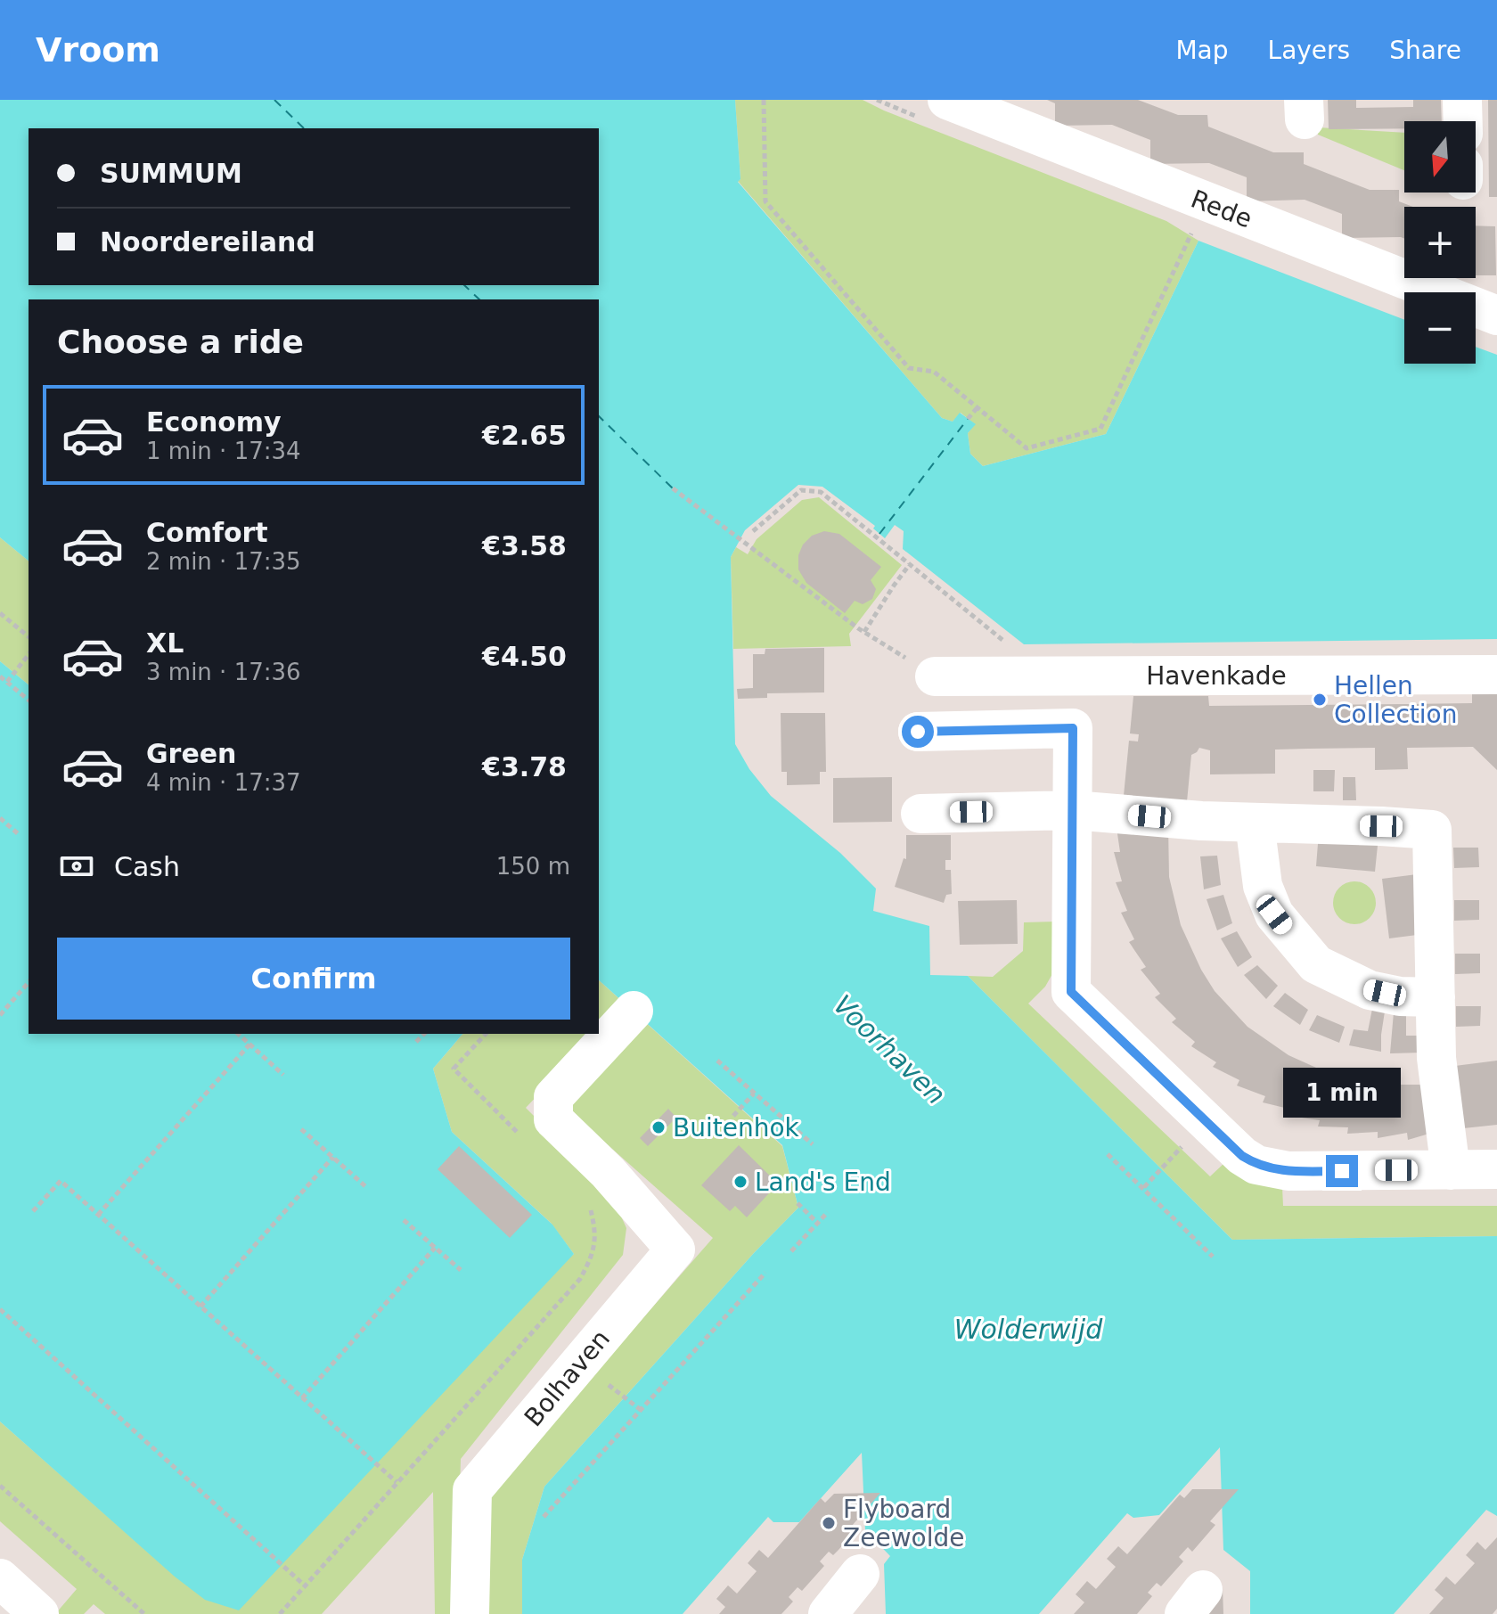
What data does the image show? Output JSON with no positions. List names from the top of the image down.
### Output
{
  "streets": {
    "street": ["Rede", "Havenkade", "Bolhaven"]
  },
  "water": ["Voorhaven", "Wolderwijd"],
  "places": [
    "Hellen Collection",
    "Buitenhok",
    "Land's End",
    "Flyboard Zeewolde"
  ],
  "north": "bottom",
  "page": {
    "header": "Vroom",
    "nav": ["Map", "Layers", "Share"],
    "map_buttons": ["+", "−"],
    "banner": ["SUMMUM", "Noordereiland"],
    "heading": "Choose a ride",
    "list": [
      {
        "name": "Economy",
        "note": "1 min · 17:34",
        "value": "€2.65"
      },
      {
        "name": "Comfort",
        "note": "2 min · 17:35",
        "value": "€3.58"
      },
      {
        "name": "XL",
        "note": "3 min · 17:36",
        "value": "€4.50"
      },
      {
        "name": "Green",
        "note": "4 min · 17:37",
        "value": "€3.78"
      }
    ],
    "pay": ["Cash", "150 m"],
    "buttons": "Confirm",
    "bubble": "1 min"
  }
}
